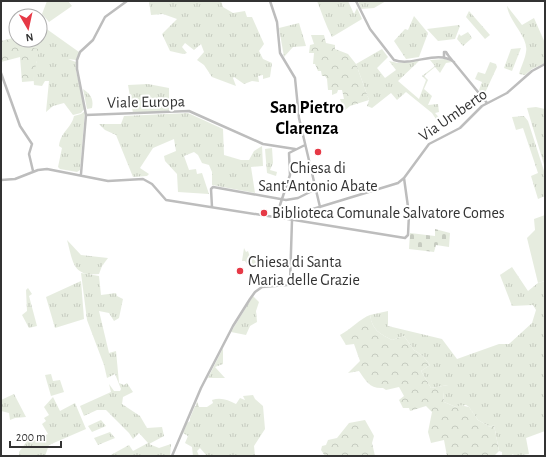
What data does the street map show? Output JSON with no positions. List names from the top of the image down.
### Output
{
  "streets": {
    "street": ["Viale Europa", "Via Umberto"]
  },
  "districts": ["San Pietro Clarenza"],
  "places": ["Chiesa di Sant'Antonio Abate", "Biblioteca Comunale Salvatore Comes", "Chiesa di Santa Maria delle Grazie"],
  "scale_bar": "200 m",
  "north": "bottom"
}
